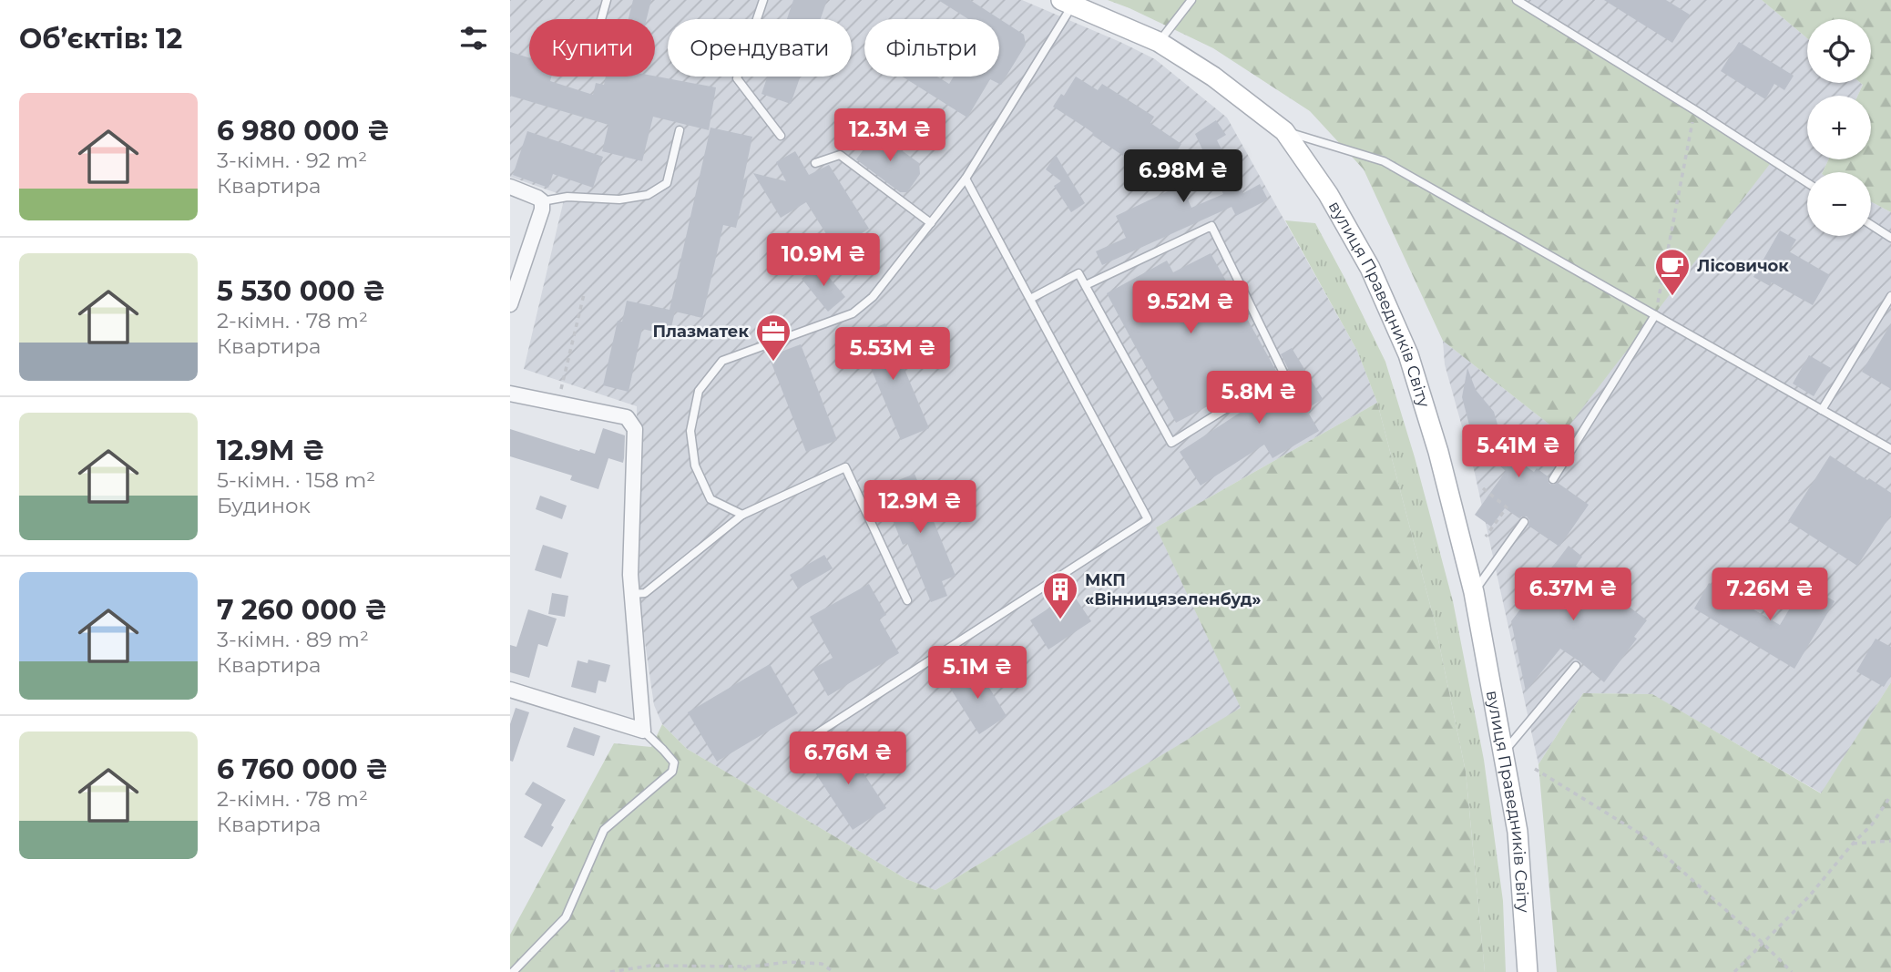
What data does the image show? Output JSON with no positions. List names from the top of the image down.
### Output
{
  "streets": {
    "main road": ["вулиця Праведників Світу"]
  },
  "places": {
    "cafe": ["Лісовичок"],
    "office": ["Плазматек"],
    "building": ["МКП «Вінницязеленбуд»"]
  },
  "page": {
    "heading": "Об’єктів: 12",
    "map_buttons": ["+", "−"],
    "chip": ["Купити", "Орендувати", "Фільтри"],
    "list": [
      {
        "name": "6 980 000 ₴",
        "note": "3-кімн. · 92 m² · Квартира"
      },
      {
        "name": "5 530 000 ₴",
        "note": "2-кімн. · 78 m² · Квартира"
      },
      {
        "name": "12.9M ₴",
        "note": "5-кімн. · 158 m² · Будинок"
      },
      {
        "name": "7 260 000 ₴",
        "note": "3-кімн. · 89 m² · Квартира"
      },
      {
        "name": "6 760 000 ₴",
        "note": "2-кімн. · 78 m² · Квартира"
      }
    ],
    "price": [
      "12.3M ₴",
      "6.98M ₴",
      "10.9M ₴",
      "9.52M ₴",
      "5.53M ₴",
      "5.8M ₴",
      "5.41M ₴",
      "12.9M ₴",
      "6.37M ₴",
      "7.26M ₴",
      "5.1M ₴",
      "6.76M ₴"
    ]
  }
}
